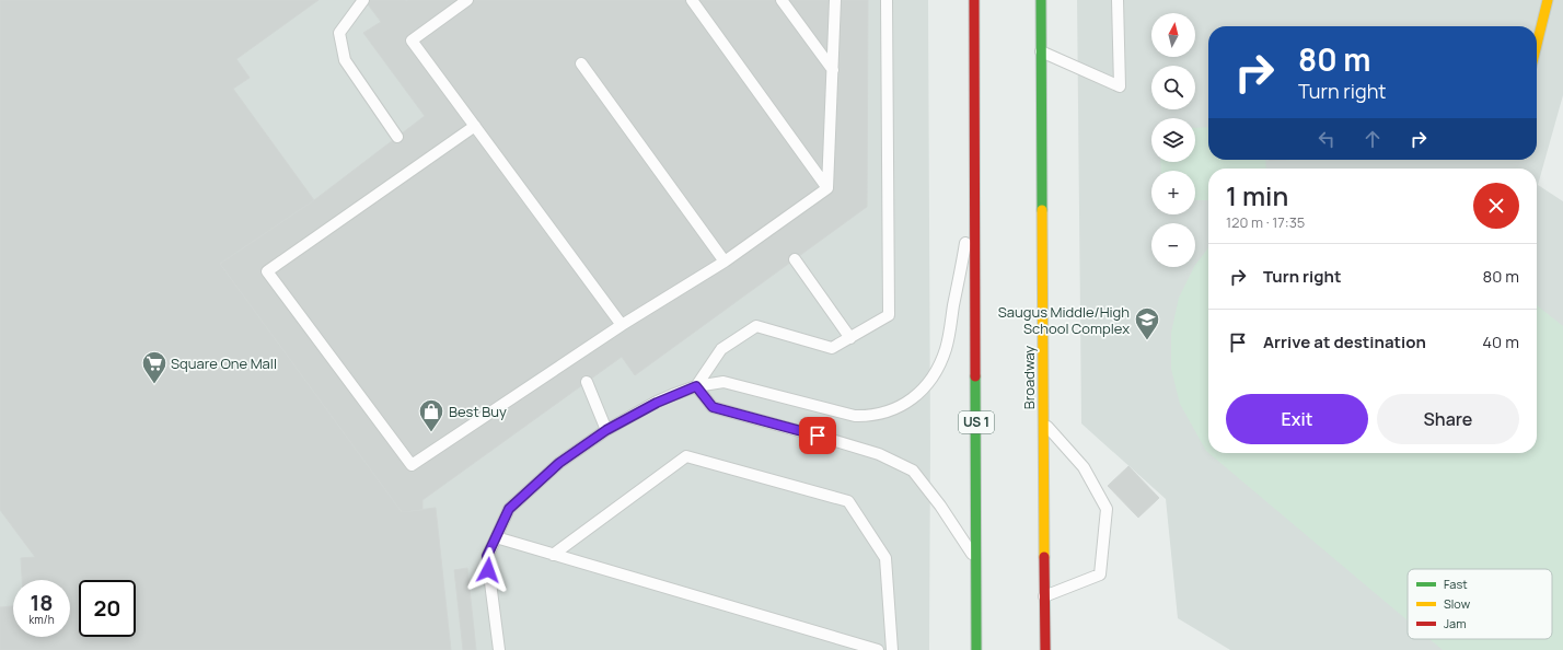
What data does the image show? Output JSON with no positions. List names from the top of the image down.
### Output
{
  "streets": {
    "main road": ["Broadway", "US 1"]
  },
  "places": {
    "school or university": ["Saugus Middle/High School Complex"],
    "supermarket": ["Square One Mall"],
    "shop": ["Best Buy"]
  },
  "legend": ["Fast", "Slow", "Jam"],
  "north": "top",
  "page": {
    "map_buttons": ["+", "−"],
    "turn": ["80 m", "Turn right"],
    "heading": ["1 min", "120 m · 17:35"],
    "list": [
      {
        "name": "Turn right",
        "value": "80 m"
      },
      {
        "name": "Arrive at destination",
        "value": "40 m"
      }
    ],
    "buttons": ["Exit", "Share"],
    "speed": "18 km/h",
    "limit": "20"
  }
}
